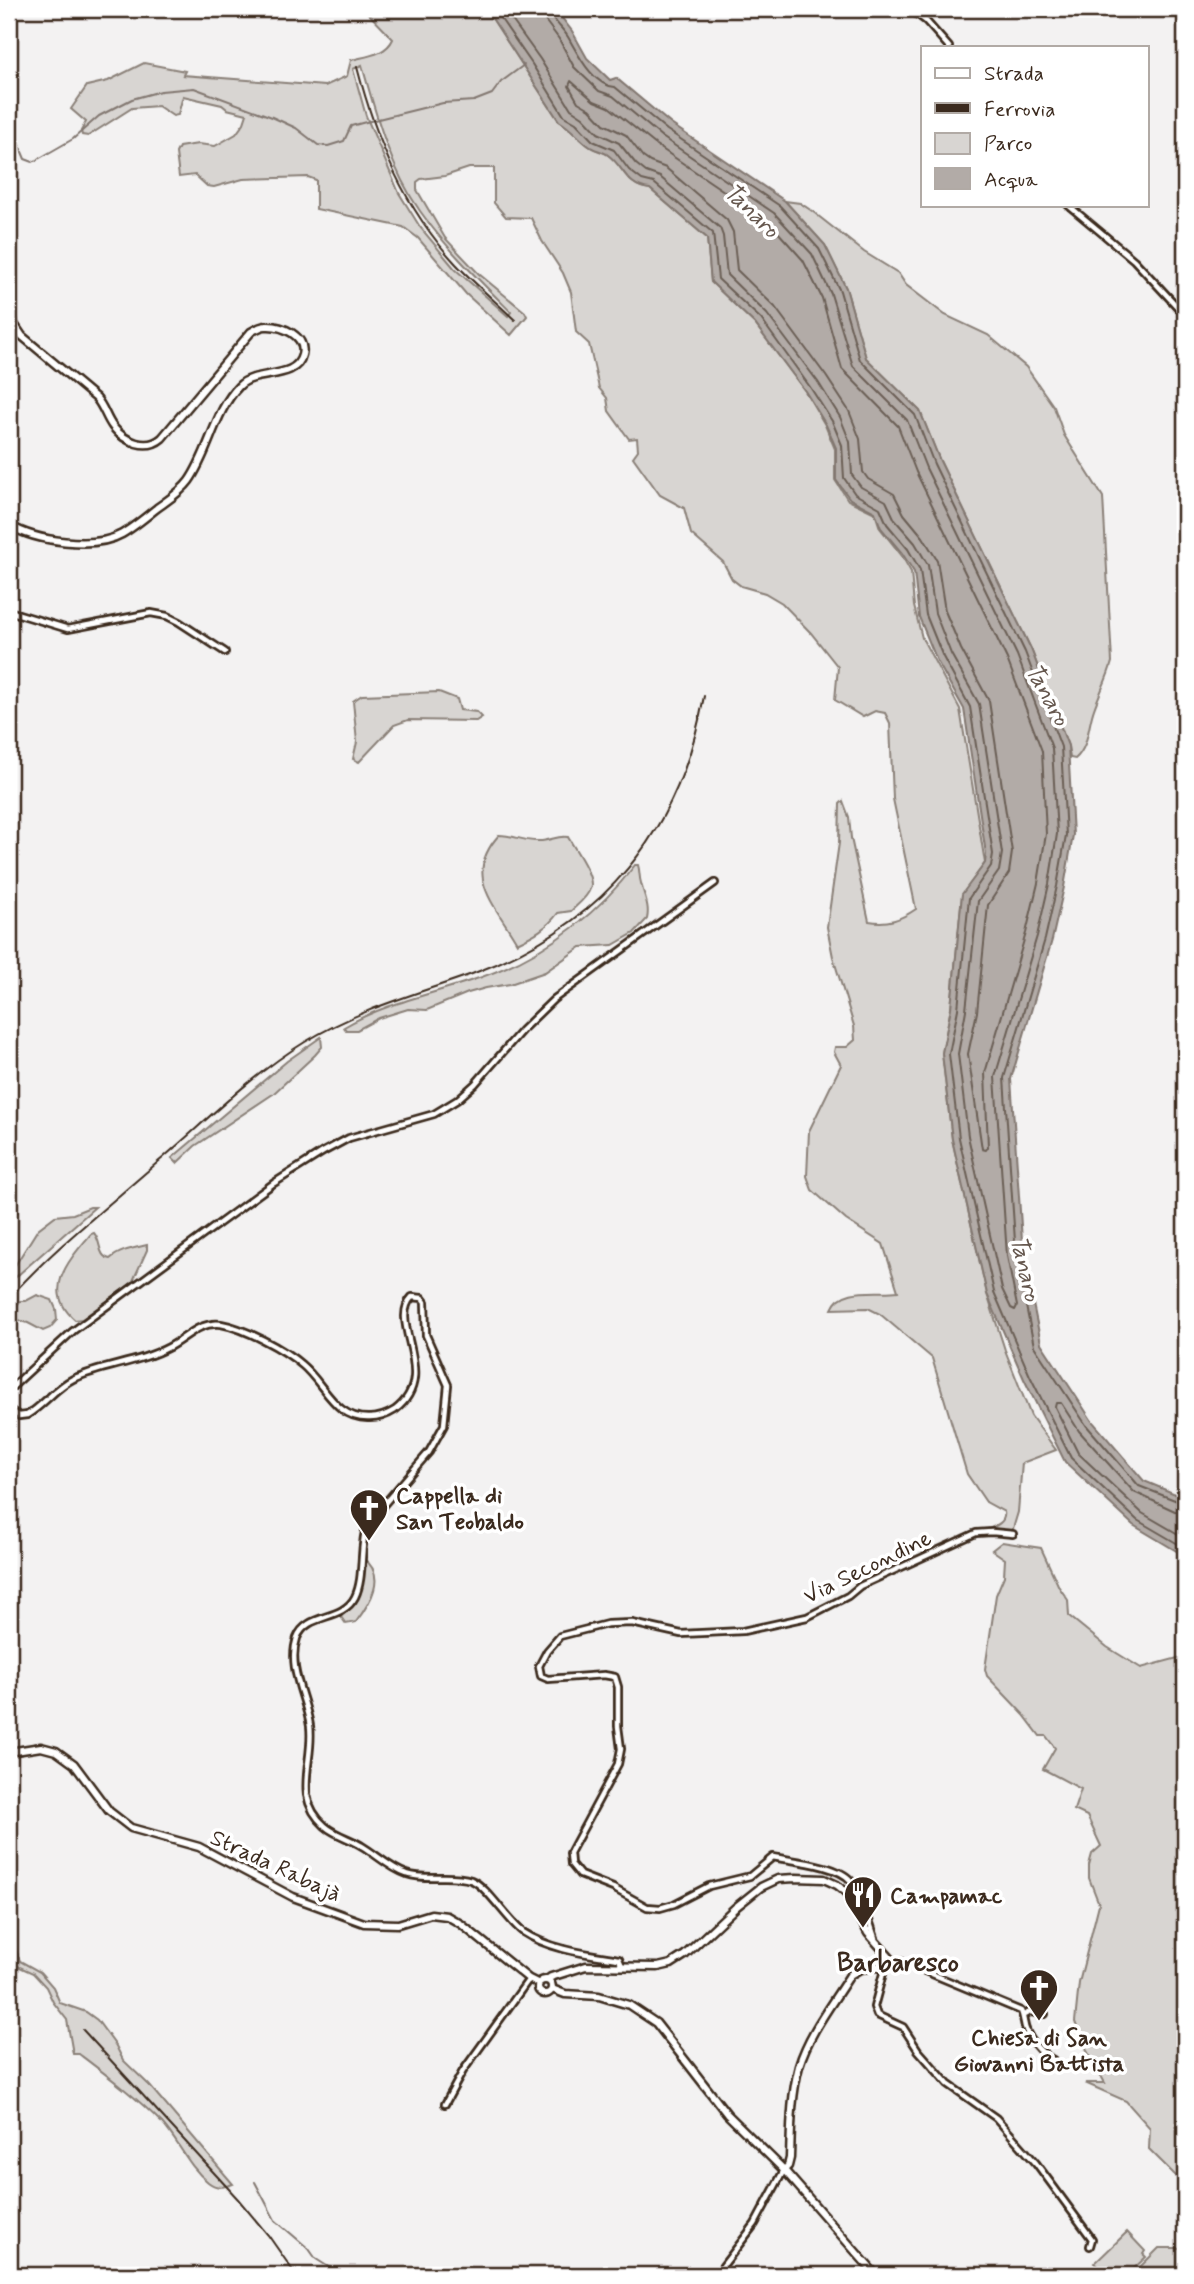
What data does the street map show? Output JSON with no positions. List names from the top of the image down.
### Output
{
  "streets": {
    "street": ["Via Secondine", "Strada Rabajà"]
  },
  "districts": ["Barbaresco"],
  "water": ["Tanaro"],
  "places": {
    "church": ["Cappella di San Teobaldo", "Chiesa di San Giovanni Battista"],
    "restaurant": ["Campamac"]
  },
  "legend": [
    "Strada",
    "Ferrovia",
    "Parco",
    "Acqua"
  ]
}
